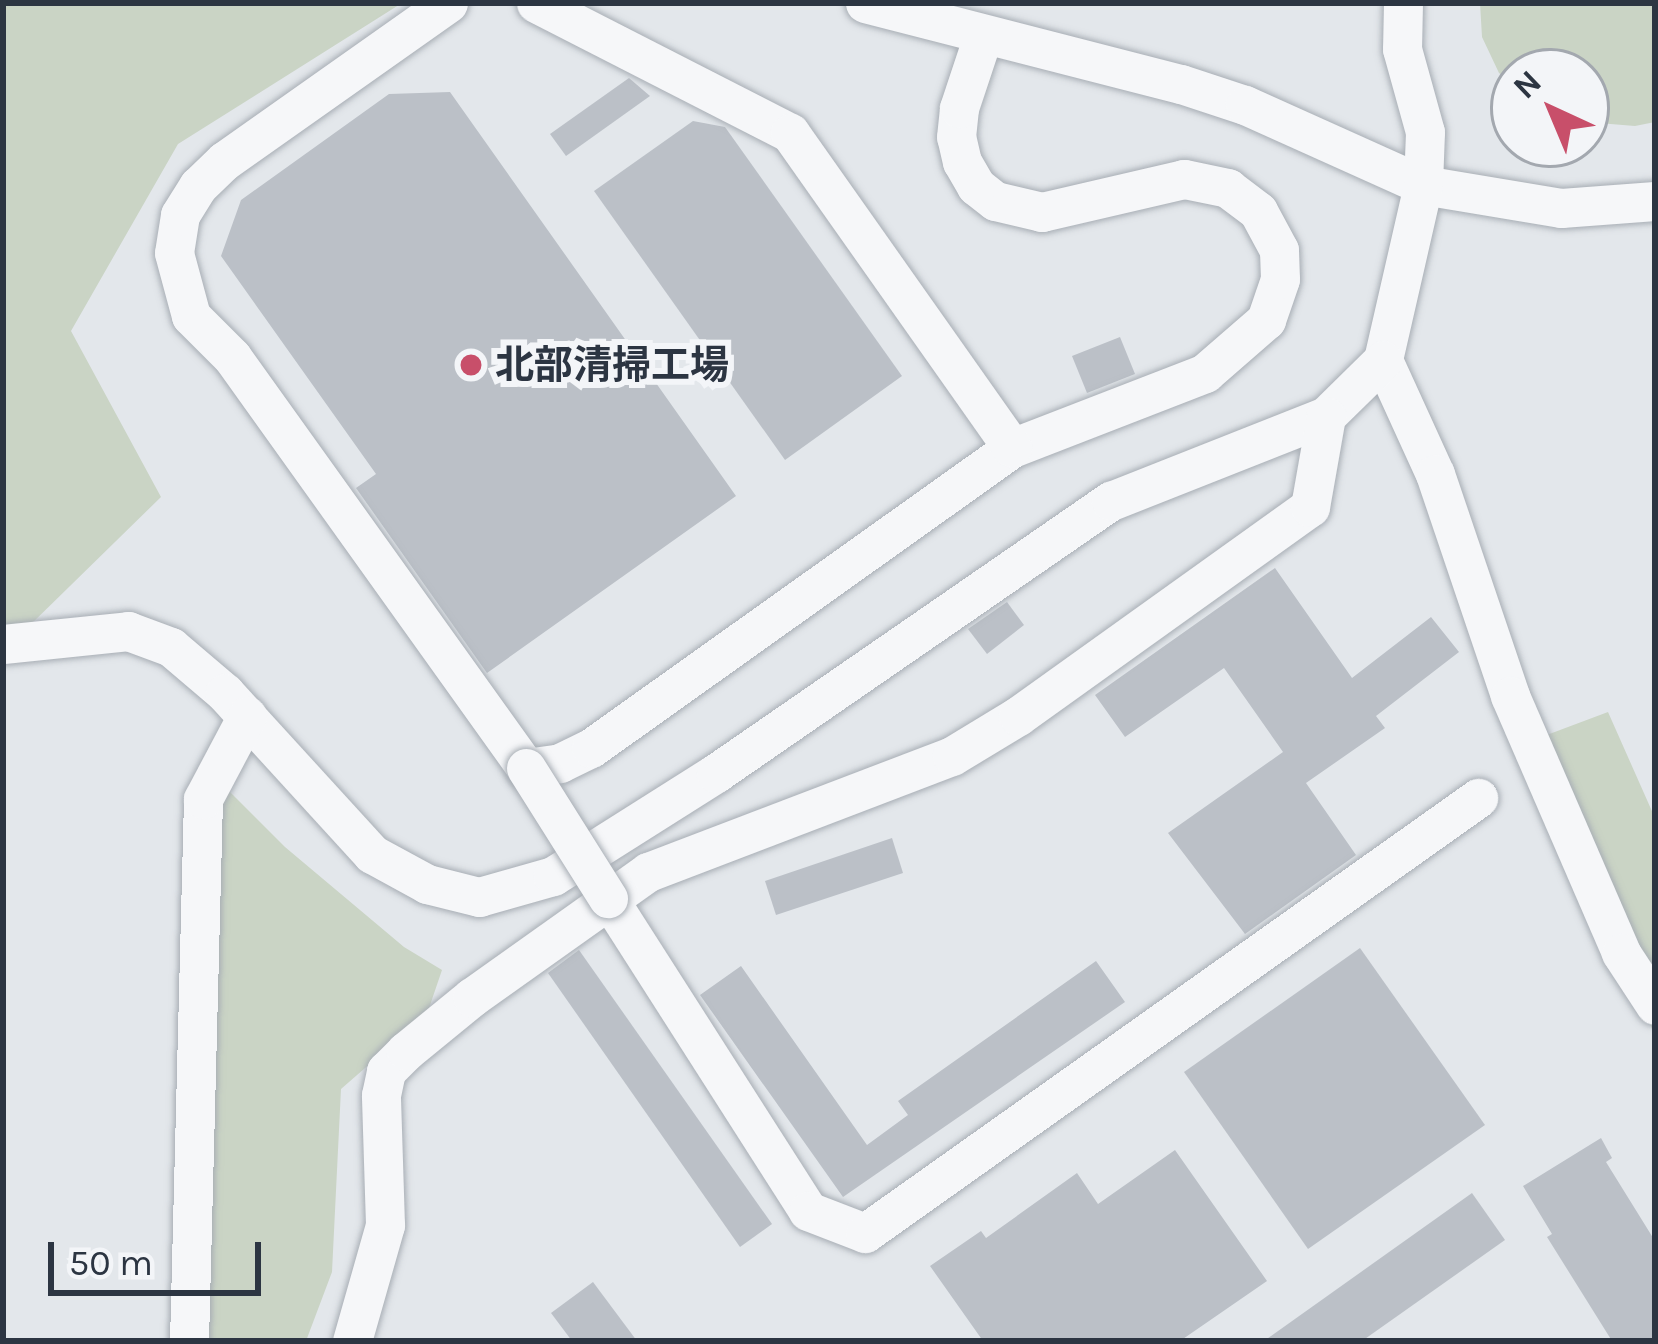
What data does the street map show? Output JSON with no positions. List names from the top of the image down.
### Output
{
  "places": ["北部清掃工場"],
  "scale_bar": "50 m",
  "north": "top left"
}
